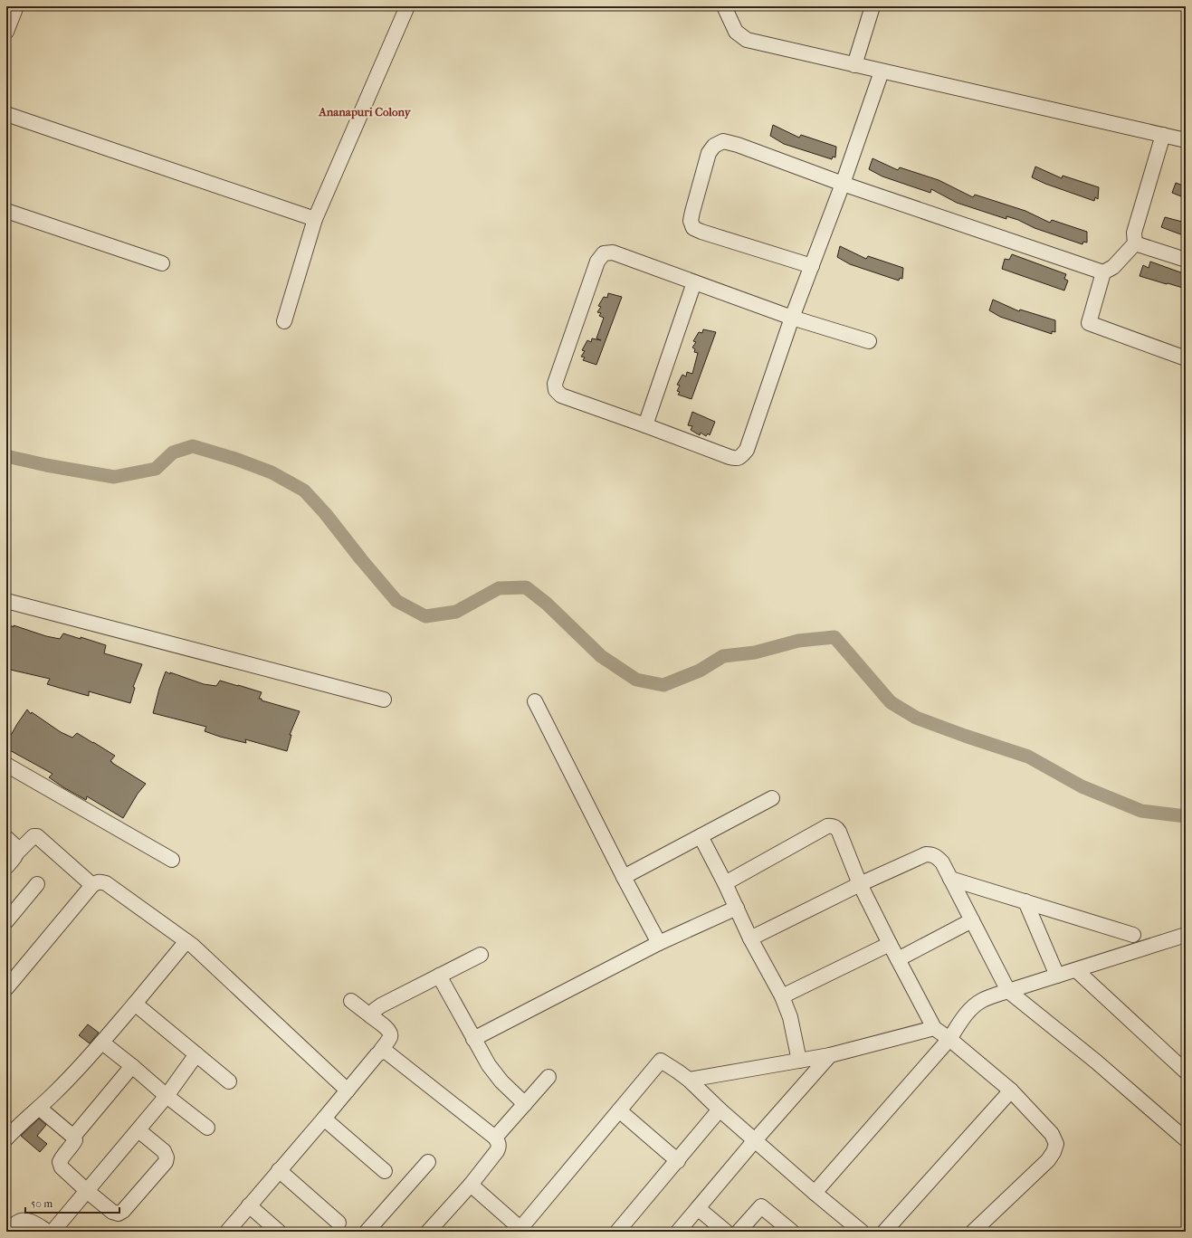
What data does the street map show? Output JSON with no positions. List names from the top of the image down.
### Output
{
  "districts": ["Ananapuri Colony"],
  "scale_bar": "50 m"
}
